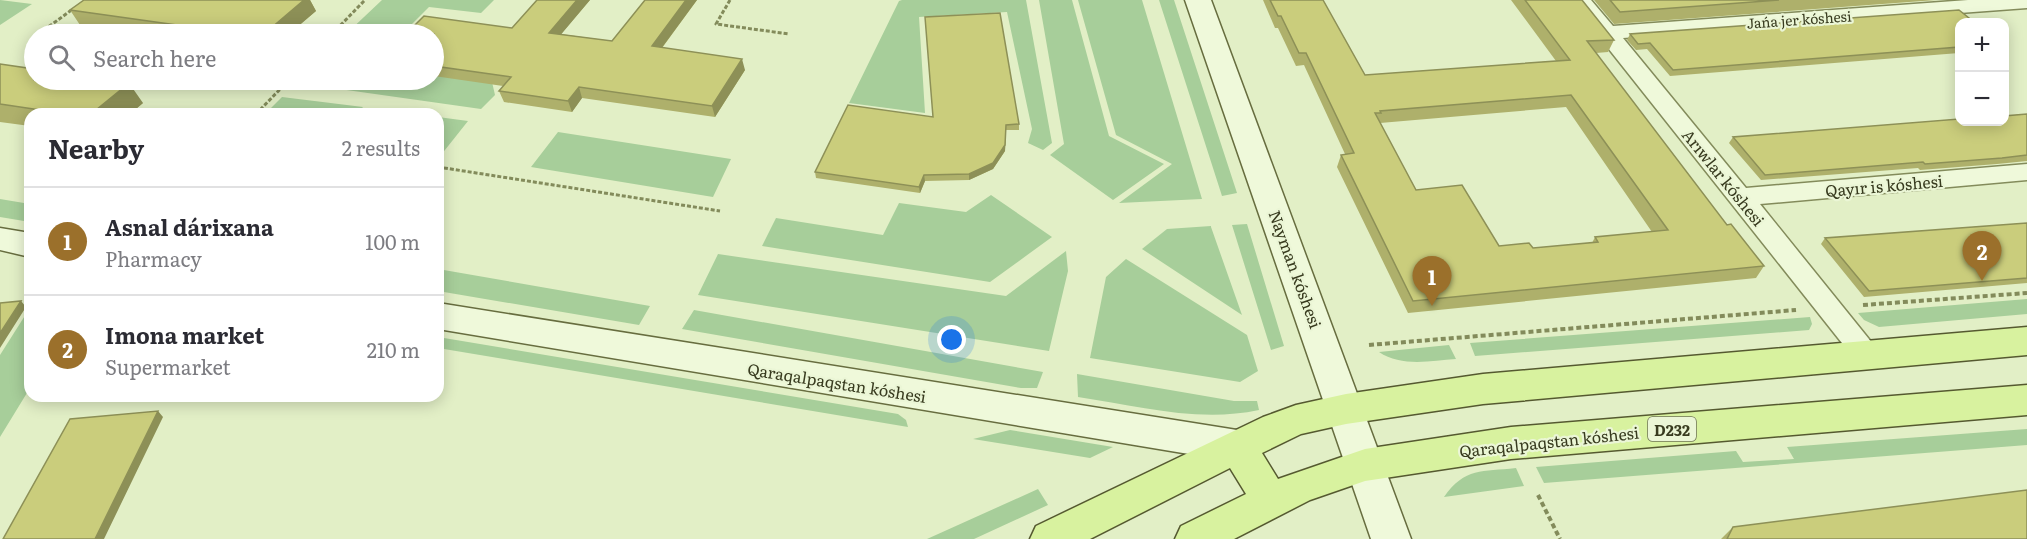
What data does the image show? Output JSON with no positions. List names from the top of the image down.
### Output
{
  "streets": {
    "main road": ["Qaraqalpaqstan kóshesi", "D232"],
    "street": [
      "Jańa jer kóshesi",
      "Arıwlar kóshesi",
      "Qayır is kóshesi",
      "Nayman kóshesi"
    ]
  },
  "crossings": [
    ["Jańa jer kóshesi", "Arıwlar kóshesi"],
    ["Arıwlar kóshesi", "Qayır is kóshesi"],
    ["Nayman kóshesi", "Qaraqalpaqstan kóshesi"]
  ],
  "page": {
    "map_buttons": ["+", "−"],
    "search": "Search here",
    "heading": ["Nearby", "2 results"],
    "list": [
      {
        "mark": "1",
        "name": "Asnal dárixana",
        "note": "Pharmacy",
        "value": "100 m"
      },
      {
        "mark": "2",
        "name": "Imona market",
        "note": "Supermarket",
        "value": "210 m"
      }
    ],
    "pins": ["2", "1"]
  }
}
